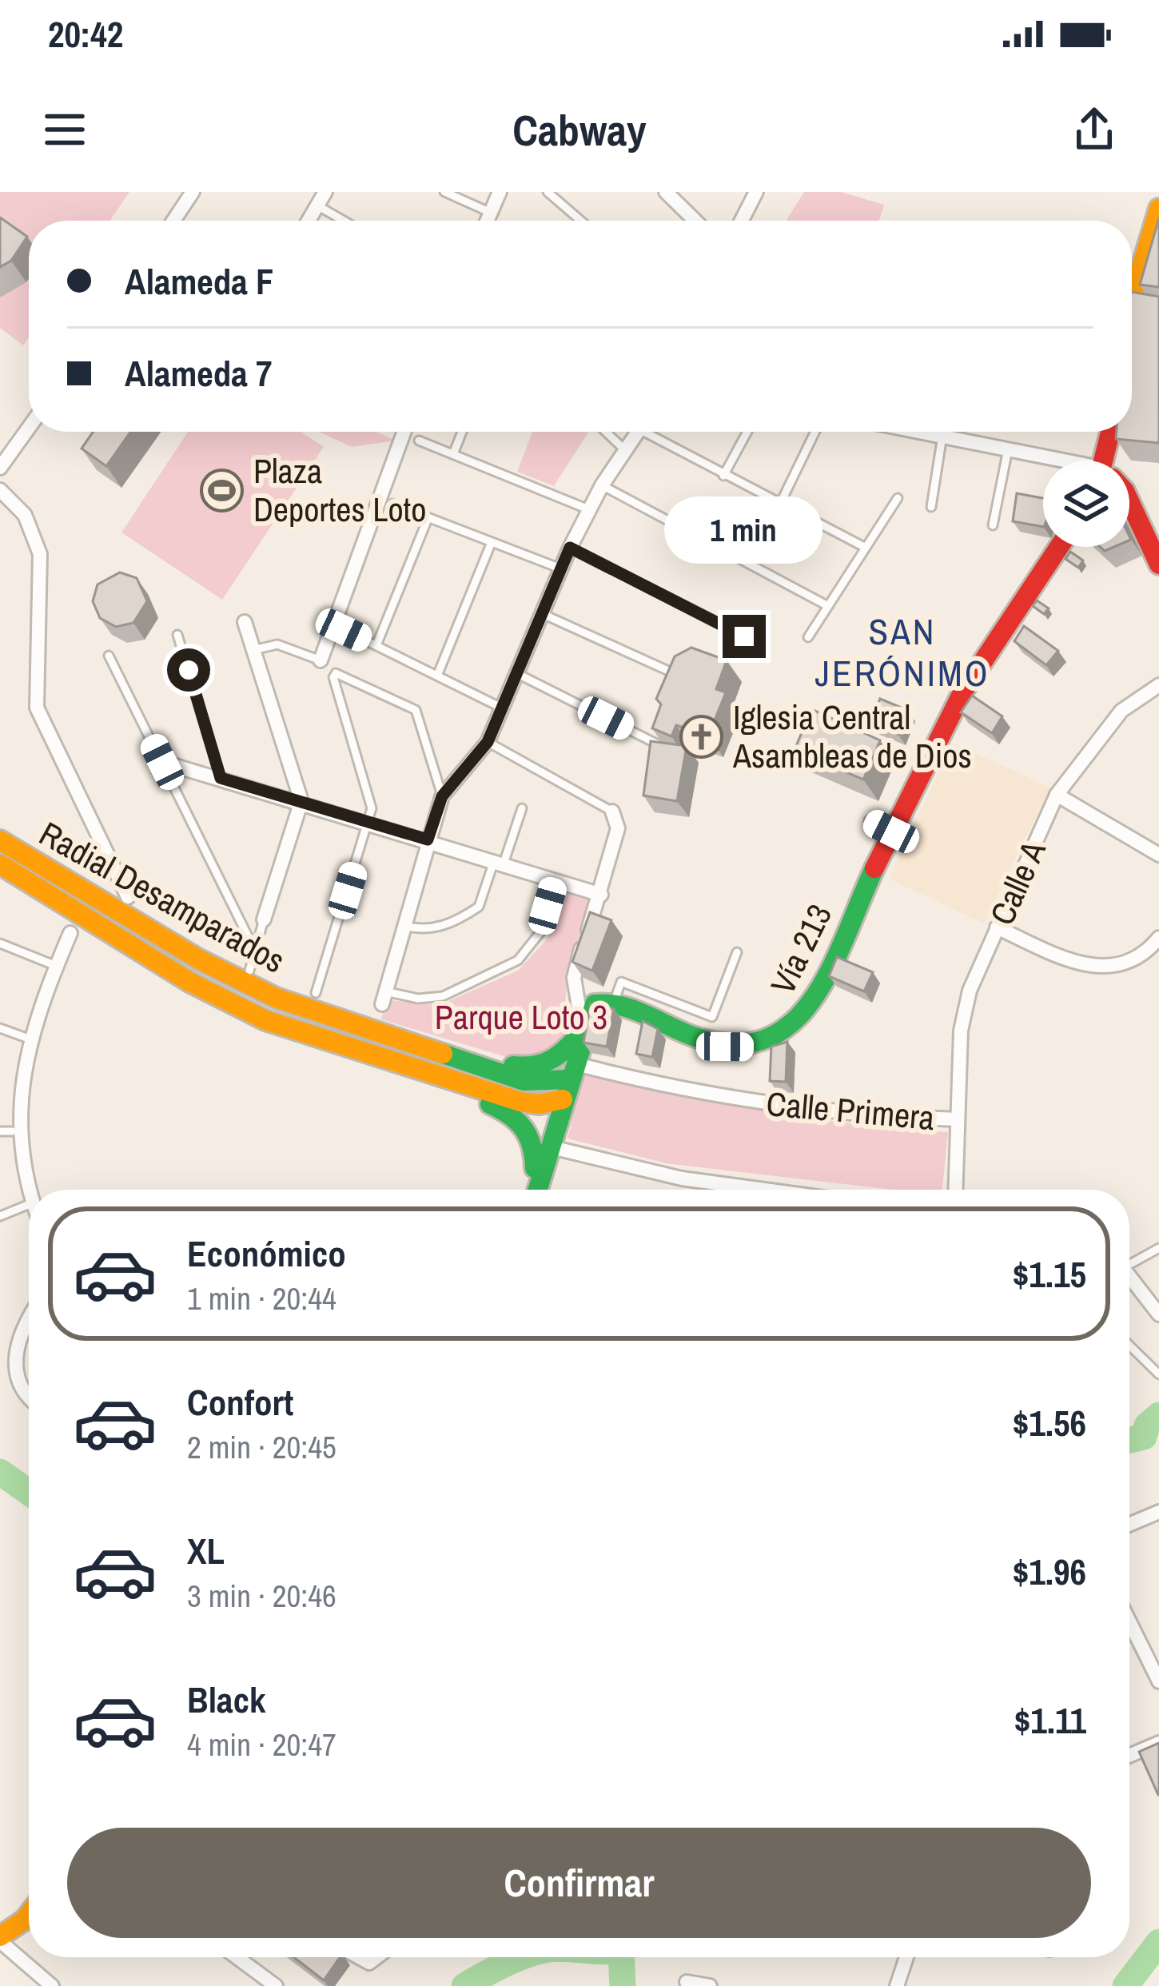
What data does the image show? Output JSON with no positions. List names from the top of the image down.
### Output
{
  "streets": {
    "main road": ["Radial Desamparados", "Vía 213"],
    "street": ["Calle A", "Calle Primera"]
  },
  "crossings": [
    ["Calle A", "Calle Primera"],
    ["Radial Desamparados", "Calle Primera"]
  ],
  "districts": ["SAN JERÓNIMO"],
  "parks": ["Parque Loto 3"],
  "places": {
    "sports": ["Plaza Deportes Loto"],
    "church": ["Iglesia Central Asambleas de Dios"]
  },
  "page": {
    "status": "20:42",
    "header": "Cabway",
    "banner": ["Alameda F", "Alameda 7"],
    "bubble": "1 min",
    "list": [
      {
        "name": "Económico",
        "note": "1 min · 20:44",
        "value": "$1.15"
      },
      {
        "name": "Confort",
        "note": "2 min · 20:45",
        "value": "$1.56"
      },
      {
        "name": "XL",
        "note": "3 min · 20:46",
        "value": "$1.96"
      },
      {
        "name": "Black",
        "note": "4 min · 20:47",
        "value": "$1.11"
      }
    ],
    "buttons": "Confirmar"
  }
}
